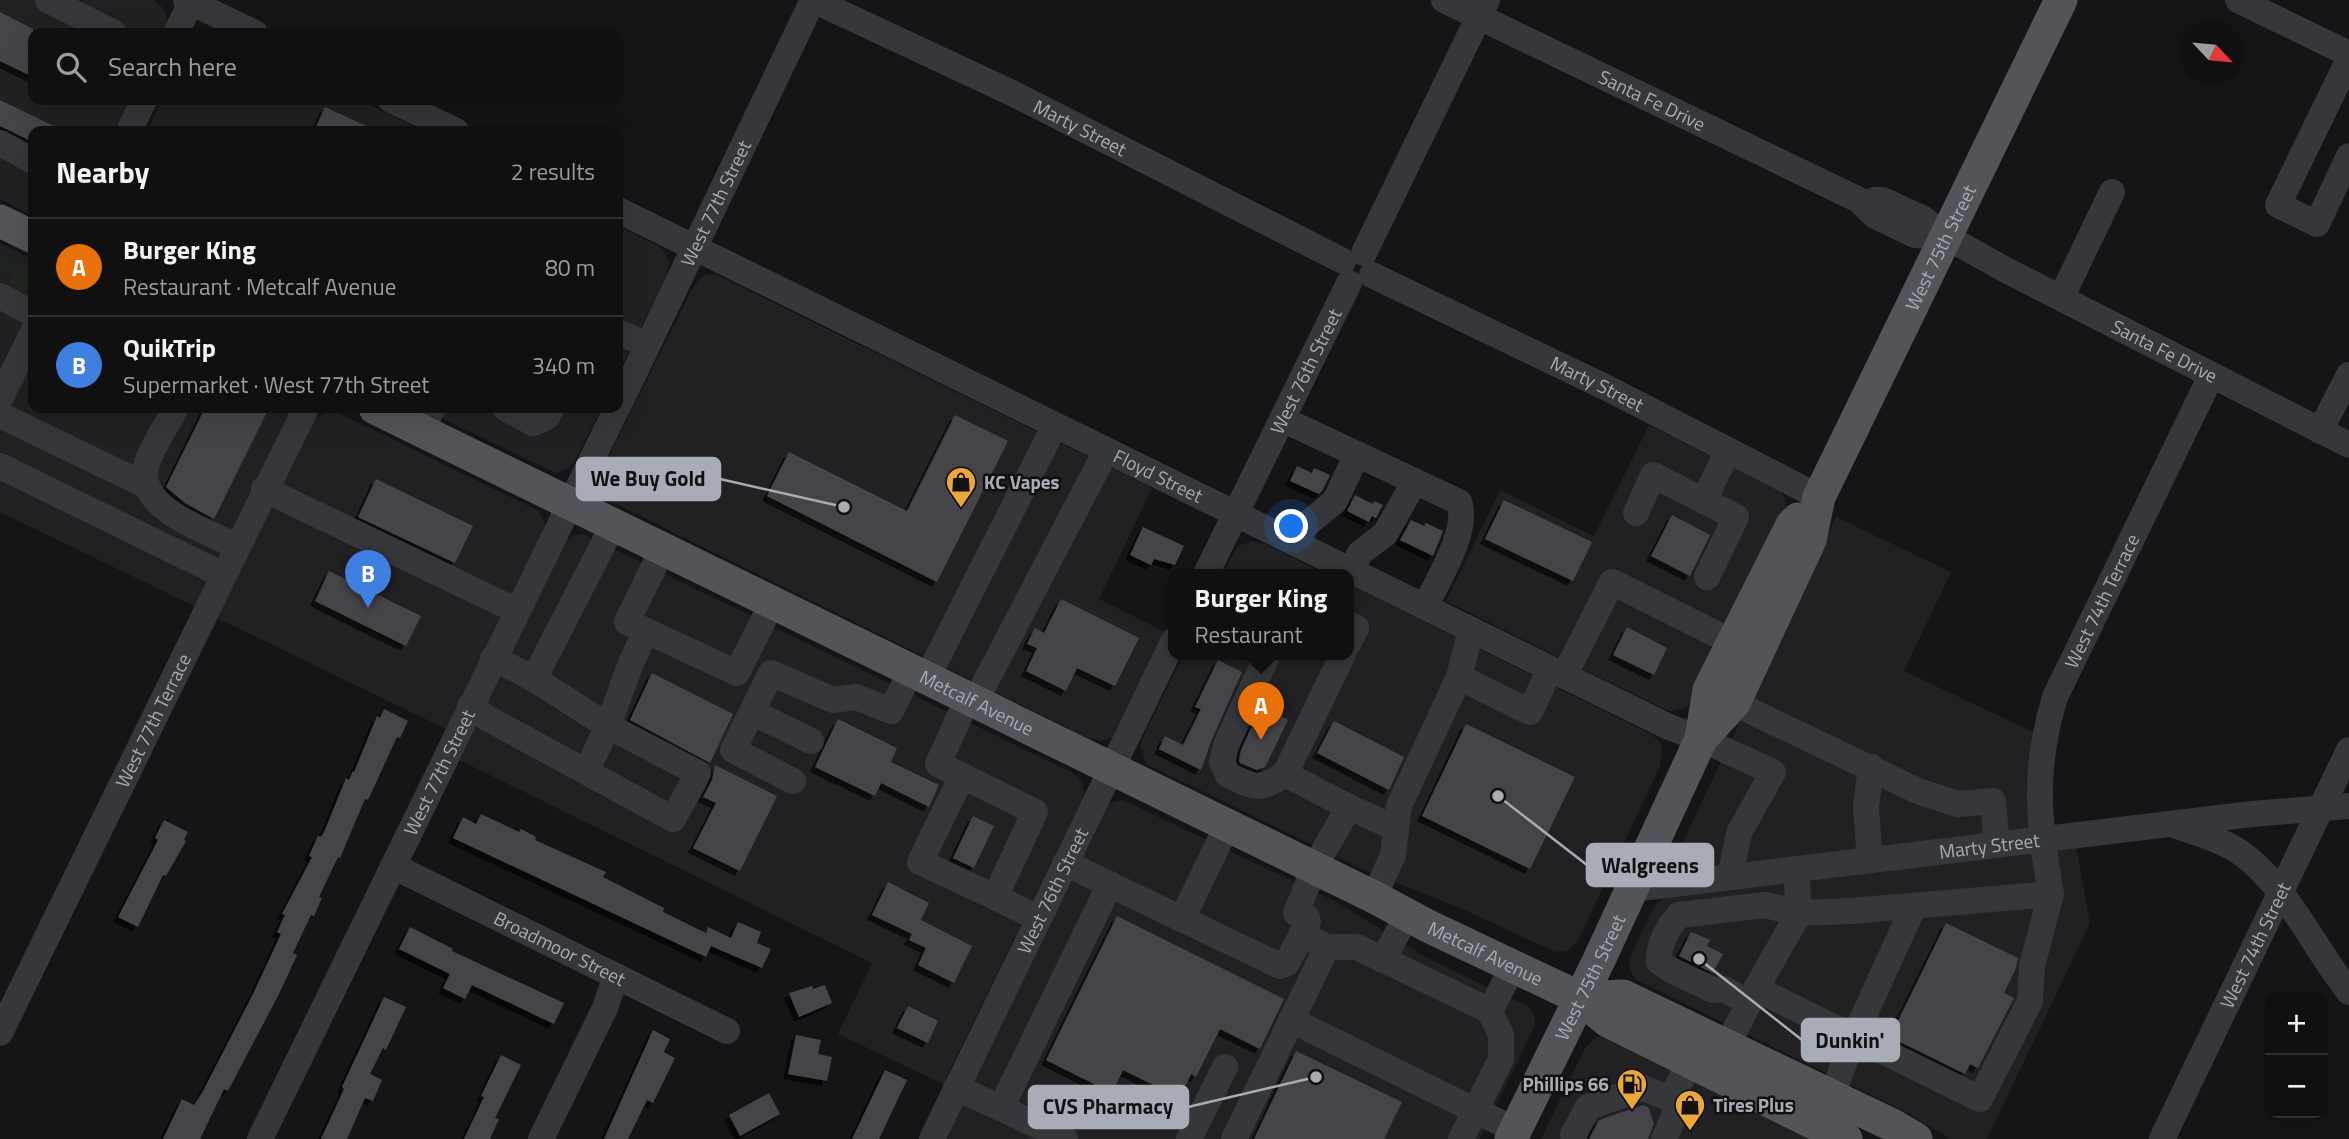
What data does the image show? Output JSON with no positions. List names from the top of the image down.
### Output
{
  "streets": {
    "main road": ["West 75th Street", "Metcalf Avenue"],
    "street": [
      "Santa Fe Drive",
      "Marty Street",
      "West 77th Street",
      "West 76th Street",
      "Floyd Street",
      "West 74th Terrace",
      "West 77th Terrace",
      "West 74th Street",
      "Broadmoor Street"
    ]
  },
  "crossings": [
    ["Santa Fe Drive", "West 75th Street"],
    ["Santa Fe Drive", "West 76th Street"],
    ["Santa Fe Drive", "West 74th Terrace"],
    ["Marty Street", "West 77th Street"],
    ["Marty Street", "West 75th Street"],
    ["Marty Street", "West 76th Street"],
    ["Marty Street", "Floyd Street"],
    ["Marty Street", "West 74th Terrace"],
    ["Marty Street", "West 74th Street"],
    ["West 77th Street", "Floyd Street"],
    ["West 77th Street", "Metcalf Avenue"],
    ["West 77th Street", "Broadmoor Street"],
    ["West 75th Street", "Floyd Street"],
    ["West 75th Street", "Metcalf Avenue"],
    ["West 76th Street", "Floyd Street"],
    ["West 76th Street", "Metcalf Avenue"]
  ],
  "places": {
    "other": [
      "We Buy Gold",
      "Walgreens",
      "Dunkin'",
      "CVS Pharmacy"
    ],
    "shop": ["KC Vapes", "Tires Plus"],
    "fuel station": ["Phillips 66"]
  },
  "north": "bottom right",
  "page": {
    "search": "Search here",
    "heading": ["Nearby", "2 results"],
    "list": [
      {
        "mark": "A",
        "name": "Burger King",
        "note": "Restaurant · Metcalf Avenue",
        "value": "80 m"
      },
      {
        "mark": "B",
        "name": "QuikTrip",
        "note": "Supermarket · West 77th Street",
        "value": "340 m"
      }
    ],
    "pins": ["B", "A"],
    "popup": ["Burger King", "Restaurant"],
    "map_buttons": ["+", "−"]
  }
}
